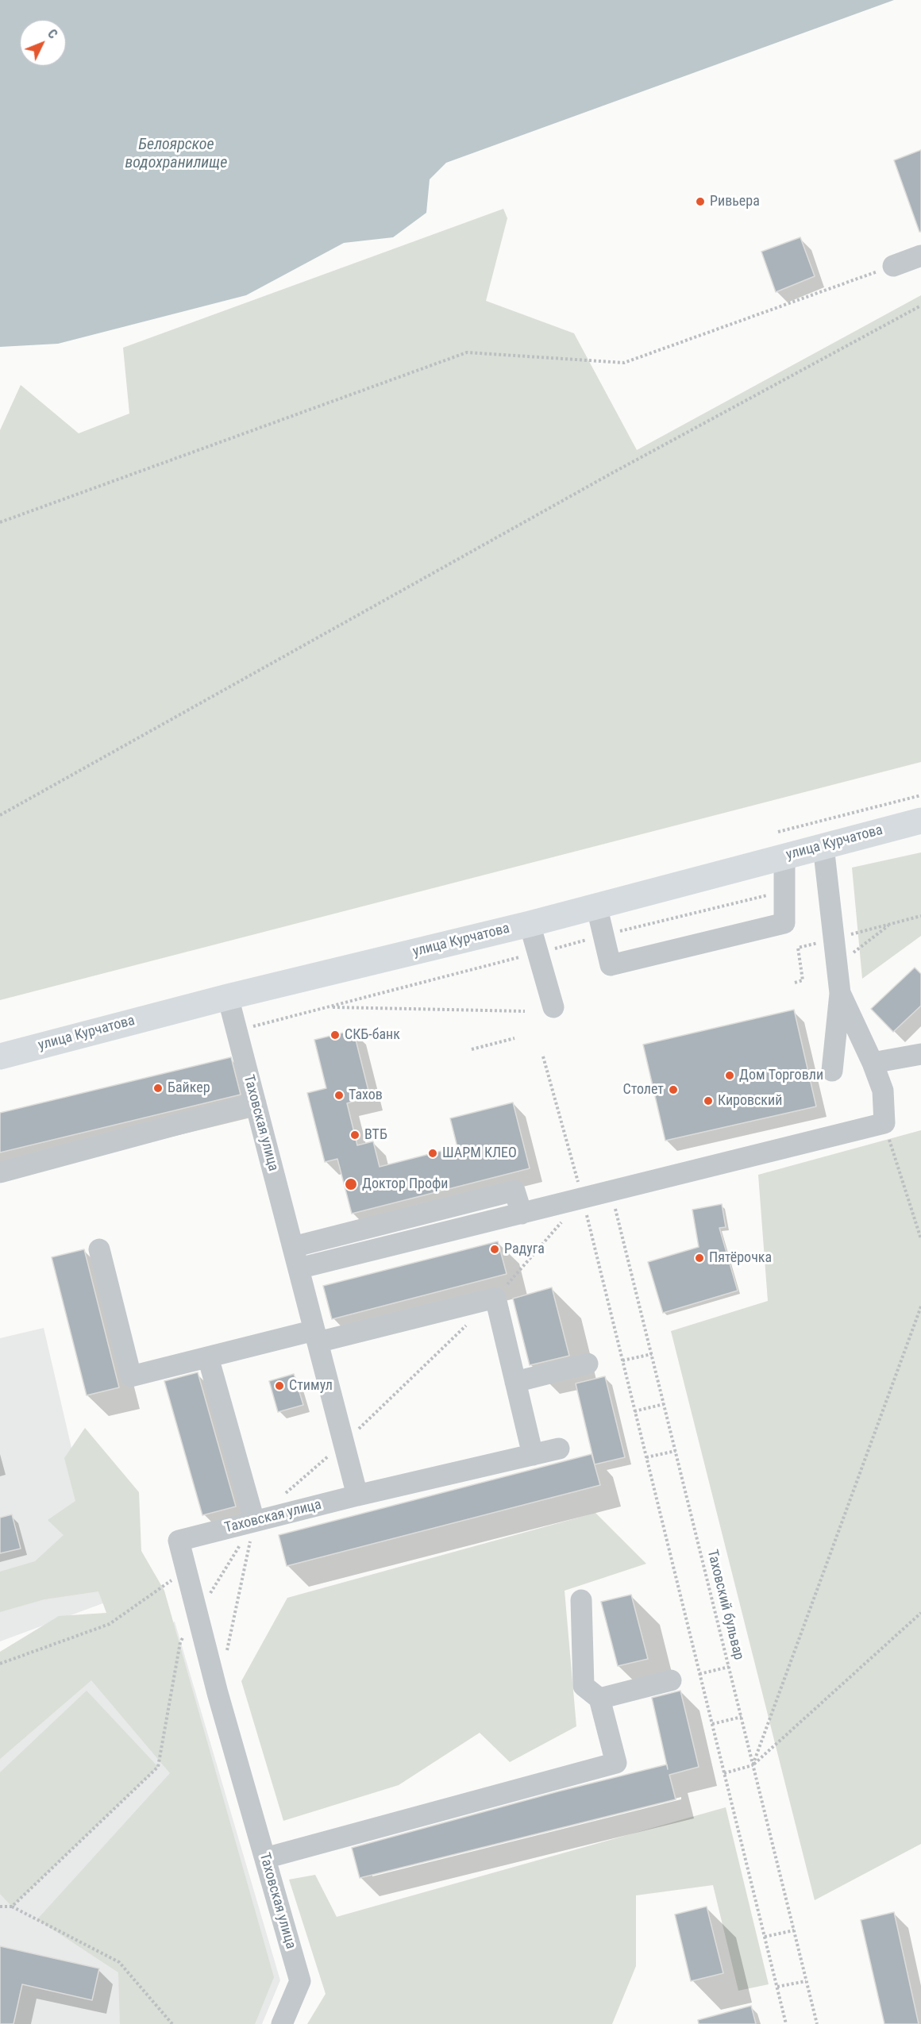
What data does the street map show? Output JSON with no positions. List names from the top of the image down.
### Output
{
  "streets": {
    "main road": ["улица Курчатова"],
    "street": ["Таховская улица"],
    "path": ["Таховский бульвар"]
  },
  "crossings": [
    ["улица Курчатова", "Таховская улица"]
  ],
  "water": ["Белоярское водохранилище"],
  "places": [
    "Ривьера",
    "СКБ-банк",
    "Дом Торговли",
    "Байкер",
    "Столет",
    "Тахов",
    "Кировский",
    "ВТБ",
    "ШАРМ КЛЕО",
    "Доктор Профи",
    "Радуга",
    "Пятёрочка",
    "Стимул"
  ],
  "north": "top right"
}
